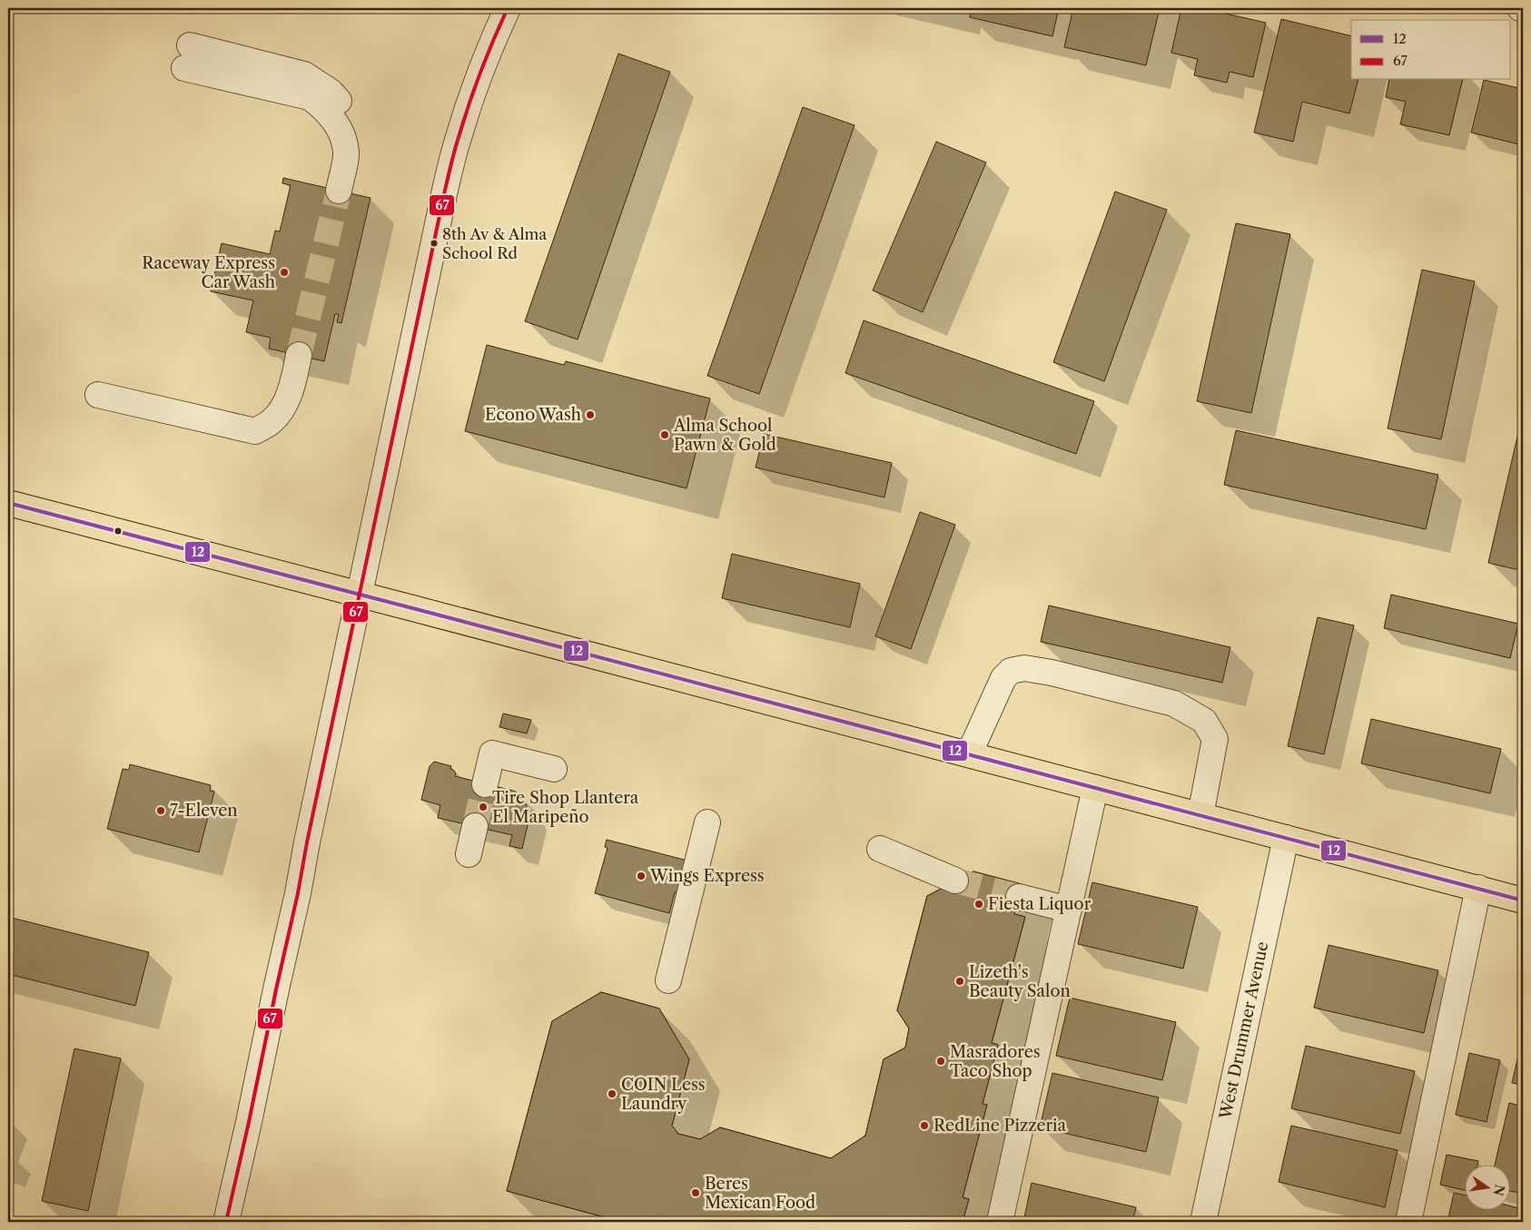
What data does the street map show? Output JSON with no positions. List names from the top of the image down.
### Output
{
  "streets": {
    "street": ["West Drummer Avenue"]
  },
  "places": [
    "8th Av & Alma School Rd",
    "Raceway Express Car Wash",
    "Econo Wash",
    "Alma School Pawn & Gold",
    "Tire Shop Llantera El Maripeño",
    "7-Eleven",
    "Wings Express",
    "Fiesta Liquor",
    "Lizeth's Beauty Salon",
    "Masradores Taco Shop",
    "COIN Less Laundry",
    "RedLine Pizzeria",
    "Beres Mexican Food"
  ],
  "lines": ["transit line 67", "transit line 12"],
  "legend": ["12", "67"],
  "north": "right"
}
